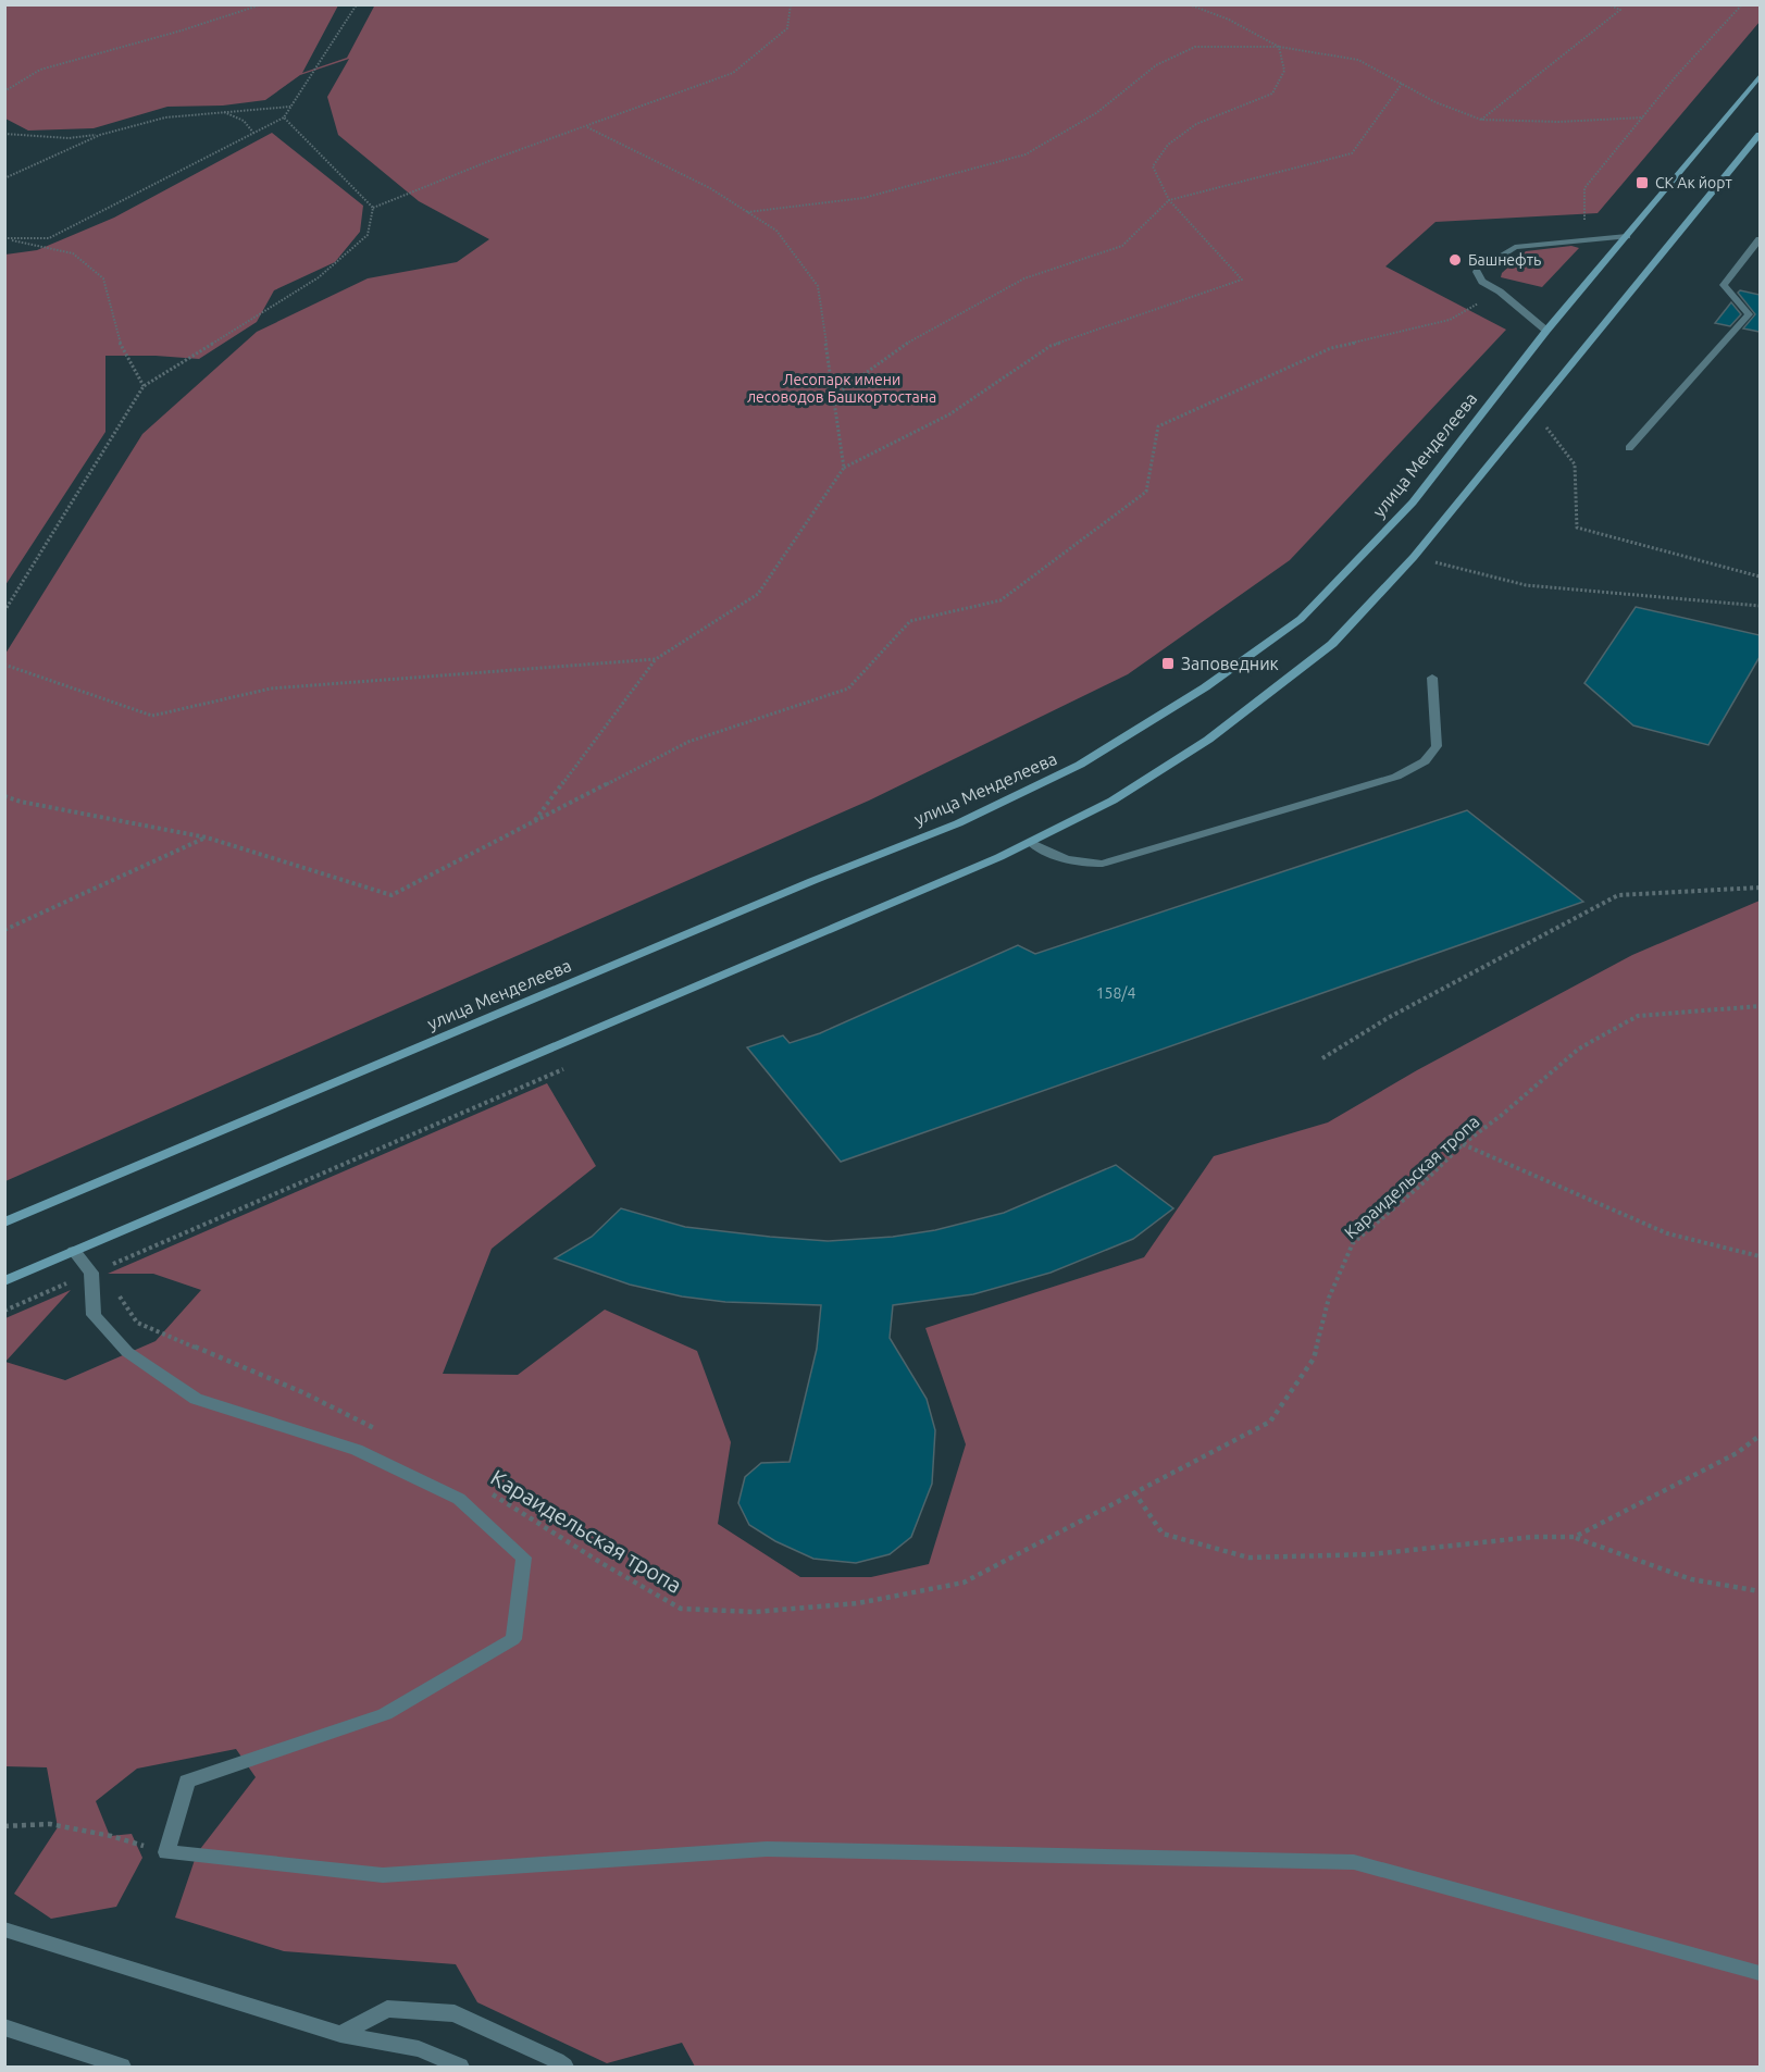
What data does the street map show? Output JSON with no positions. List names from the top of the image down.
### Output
{
  "streets": {
    "main road": ["улица Менделеева"],
    "path": ["Караидельская тропа"]
  },
  "parks": ["Лесопарк имени лесоводов Башкортостана"],
  "places": {
    "transit": ["СК Ак йорт", "Заповедник"],
    "other": ["Башнефть"]
  },
  "house_numbers": ["158/4"]
}
